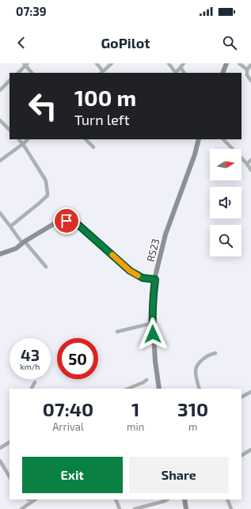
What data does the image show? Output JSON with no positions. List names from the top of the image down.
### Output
{
  "streets": {
    "main road": ["R523"]
  },
  "north": "right",
  "page": {
    "status": "07:39",
    "header": "GoPilot",
    "turn": ["100 m", "Turn left"],
    "speed": "43 km/h",
    "limit": "50",
    "eta": [
      "07:40",
      "Arrival",
      "1",
      "min",
      "310",
      "m"
    ],
    "buttons": ["Exit", "Share"]
  }
}
